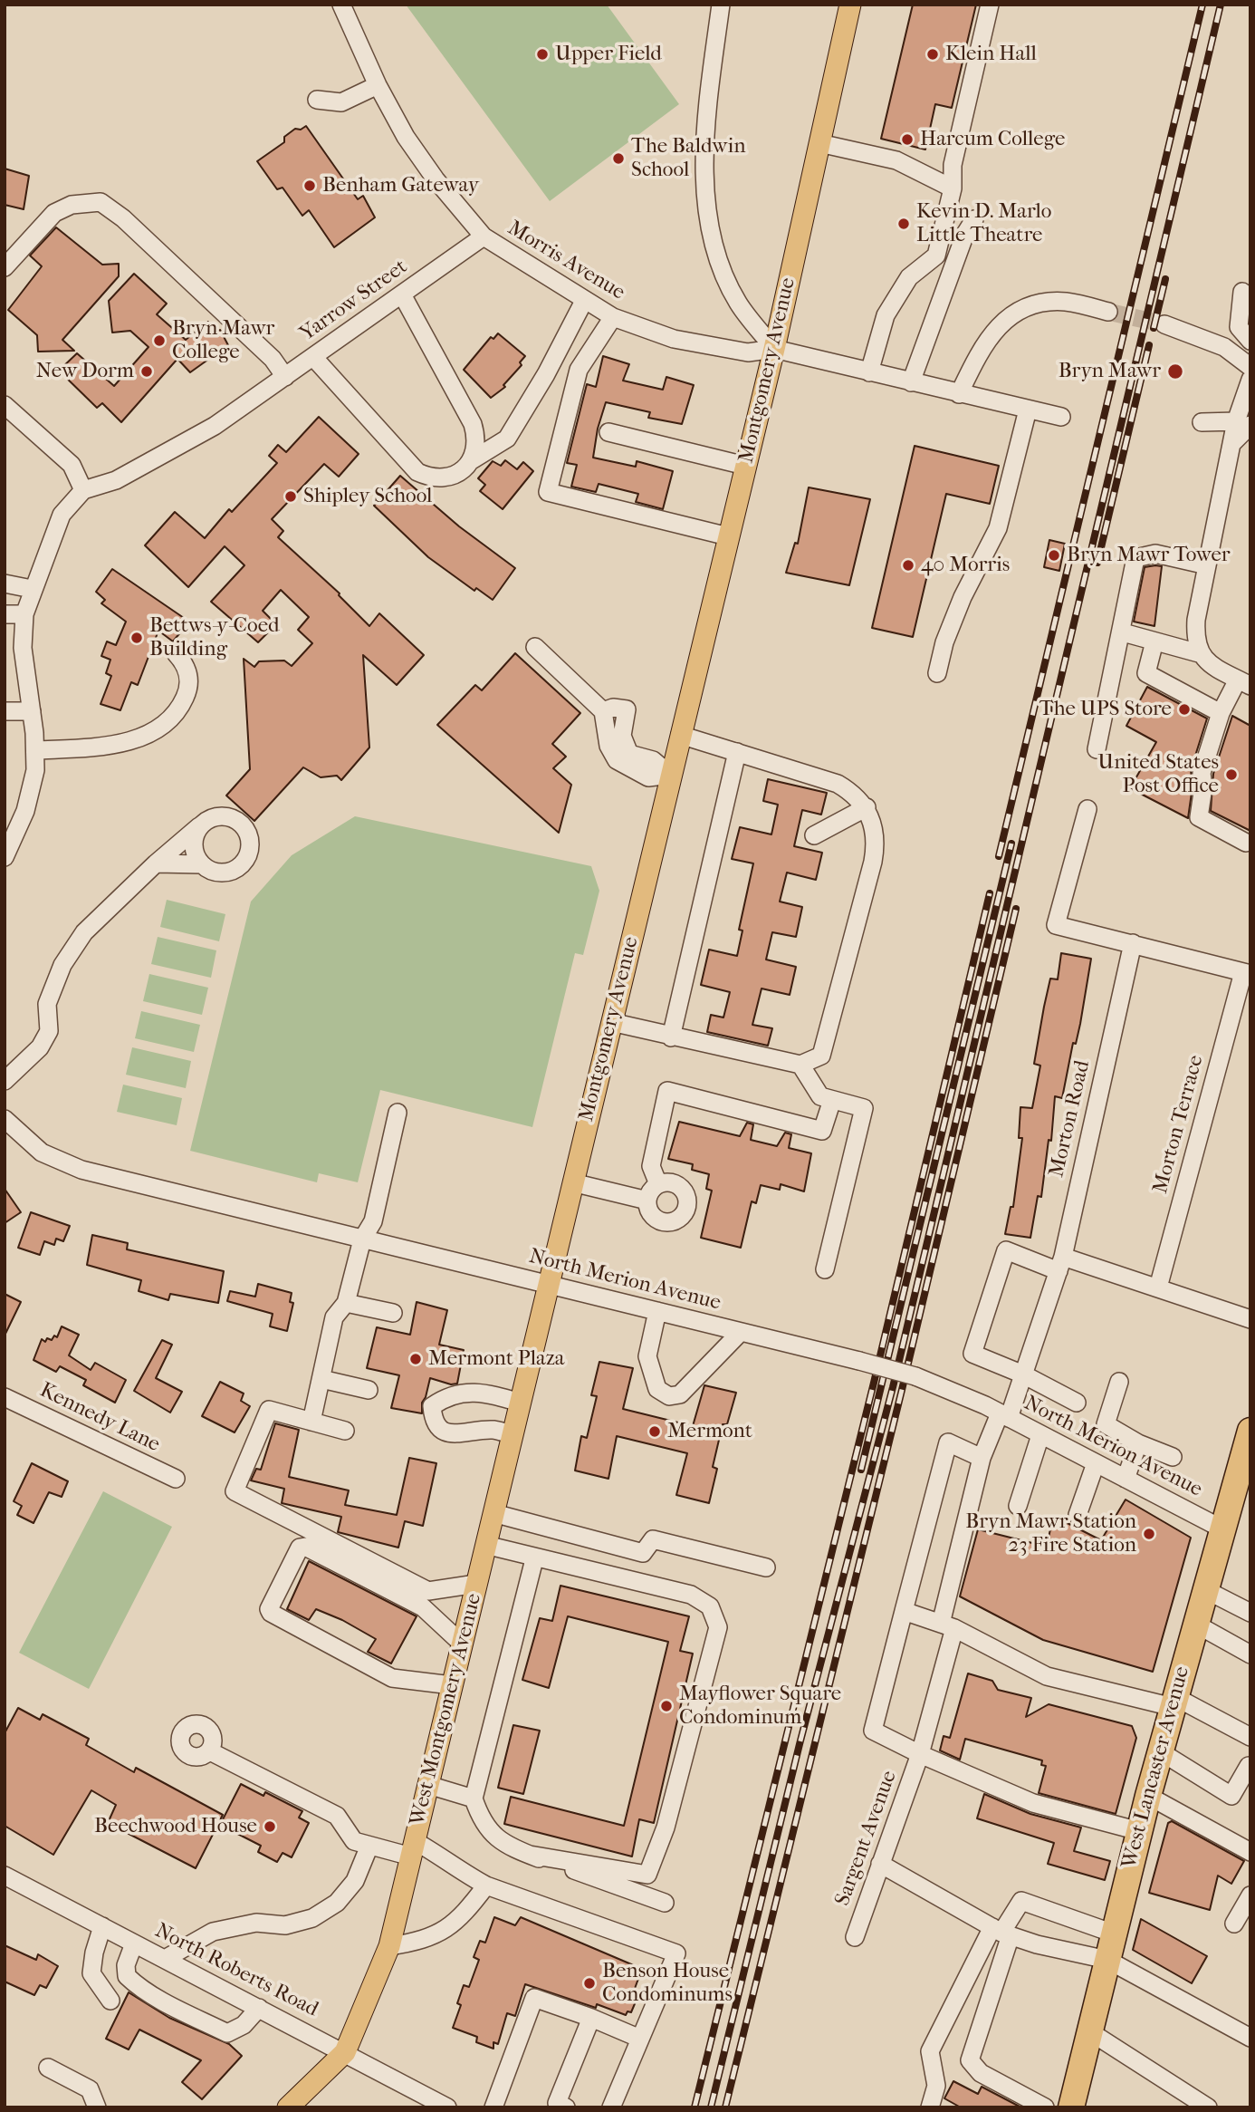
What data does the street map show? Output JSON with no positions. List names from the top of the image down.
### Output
{
  "streets": {
    "highway": ["West Lancaster Avenue"],
    "main road": ["Montgomery Avenue", "West Montgomery Avenue"],
    "street": [
      "Morris Avenue",
      "Yarrow Street",
      "Morton Road",
      "Morton Terrace",
      "North Merion Avenue",
      "Kennedy Lane",
      "Sargent Avenue",
      "North Roberts Road"
    ]
  },
  "crossings": [
    ["Morris Avenue", "Yarrow Street"],
    ["Morris Avenue", "Montgomery Avenue"],
    ["Montgomery Avenue", "North Merion Avenue"],
    ["Montgomery Avenue", "West Montgomery Avenue"],
    ["Morton Road", "North Merion Avenue"],
    ["Morton Road", "Sargent Avenue"],
    ["North Merion Avenue", "West Montgomery Avenue"],
    ["North Merion Avenue", "West Lancaster Avenue"],
    ["West Montgomery Avenue", "North Roberts Road"]
  ],
  "places": [
    "Upper Field",
    "Klein Hall",
    "Harcum College",
    "The Baldwin School",
    "Benham Gateway",
    "Kevin D. Marlo Little Theatre",
    "Bryn Mawr College",
    "New Dorm",
    "Bryn Mawr",
    "Shipley School",
    "Bryn Mawr Tower",
    "40 Morris",
    "Bettws-y-Coed Building",
    "The UPS Store",
    "United States Post Office",
    "Mermont Plaza",
    "Mermont",
    "Bryn Mawr Station 23 Fire Station",
    "Mayflower Square Condominum",
    "Beechwood House",
    "Benson House Condominums"
  ]
}
